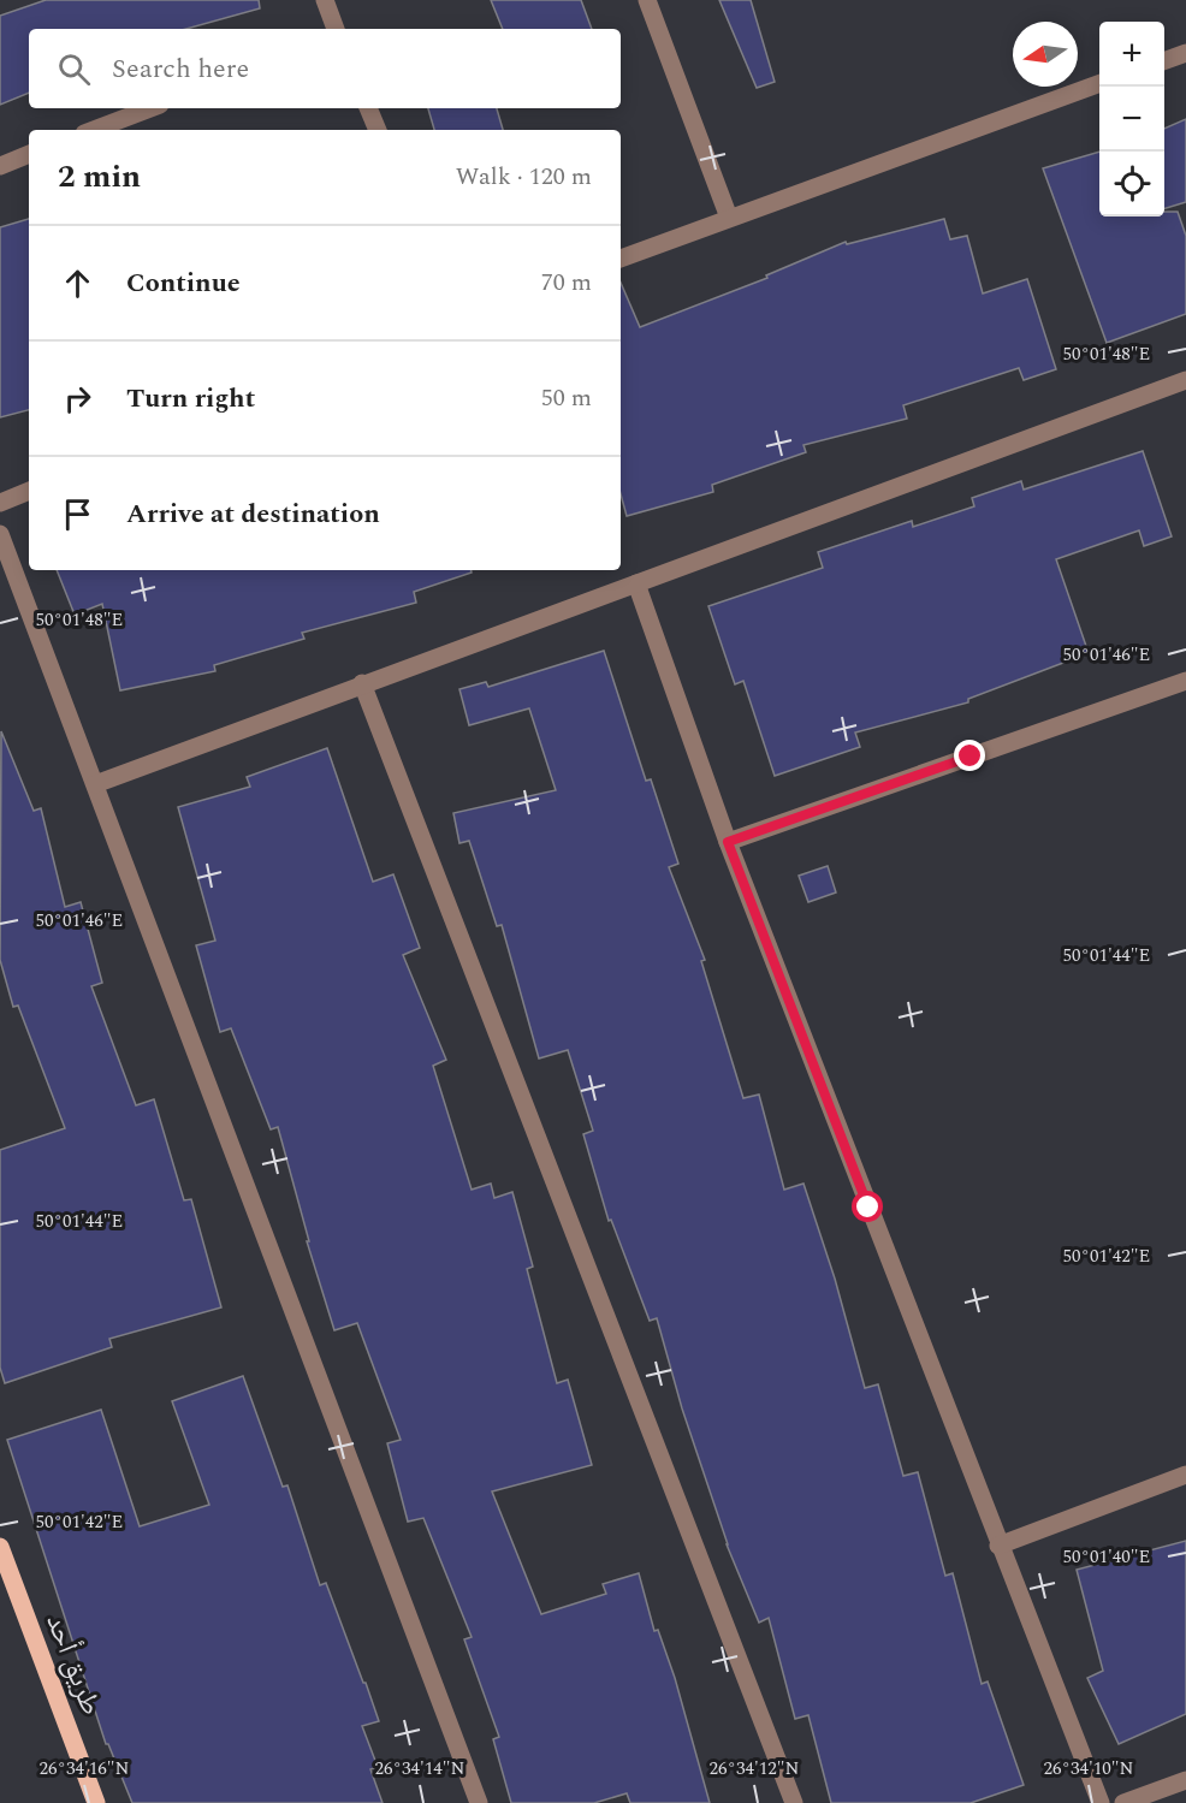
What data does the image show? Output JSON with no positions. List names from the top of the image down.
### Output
{
  "streets": {
    "main road": ["طريق أحد"]
  },
  "north": "left",
  "page": {
    "map_buttons": ["+", "−"],
    "search": "Search here",
    "heading": ["2 min", "Walk · 120 m"],
    "list": [
      ["Continue", "70 m"],
      ["Turn right", "50 m"],
      "Arrive at destination"
    ]
  },
  "coordinates": [
    "50°01'48\"E",
    "50°01'46\"E",
    "50°01'44\"E",
    "50°01'42\"E",
    "50°01'40\"E",
    "26°34'16\"N",
    "26°34'14\"N",
    "26°34'12\"N",
    "26°34'10\"N"
  ]
}
